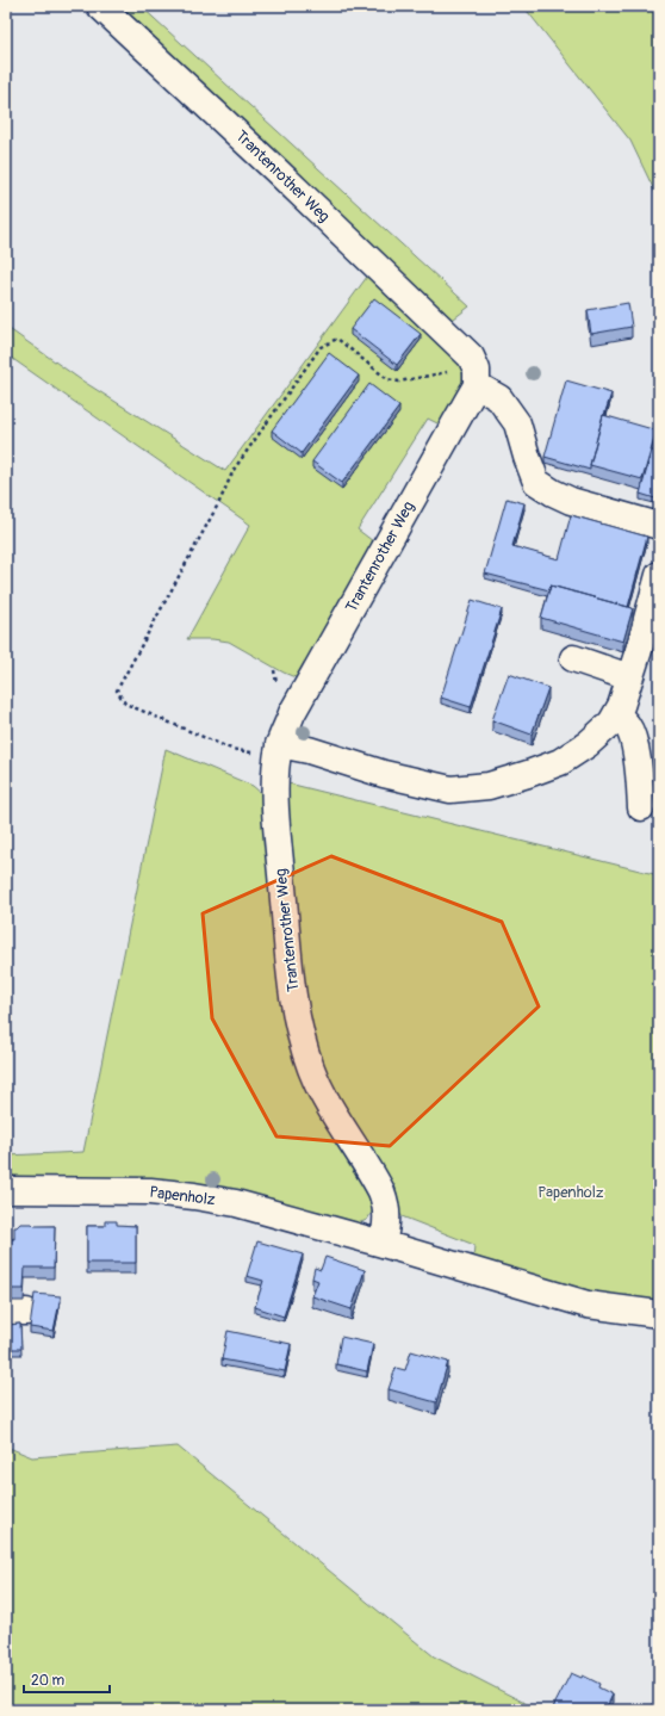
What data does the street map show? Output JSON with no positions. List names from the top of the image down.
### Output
{
  "streets": {
    "street": ["Trantenrother Weg", "Papenholz"]
  },
  "crossings": [
    ["Trantenrother Weg", "Papenholz"]
  ],
  "parks": ["Papenholz"],
  "scale_bar": "20 m"
}
